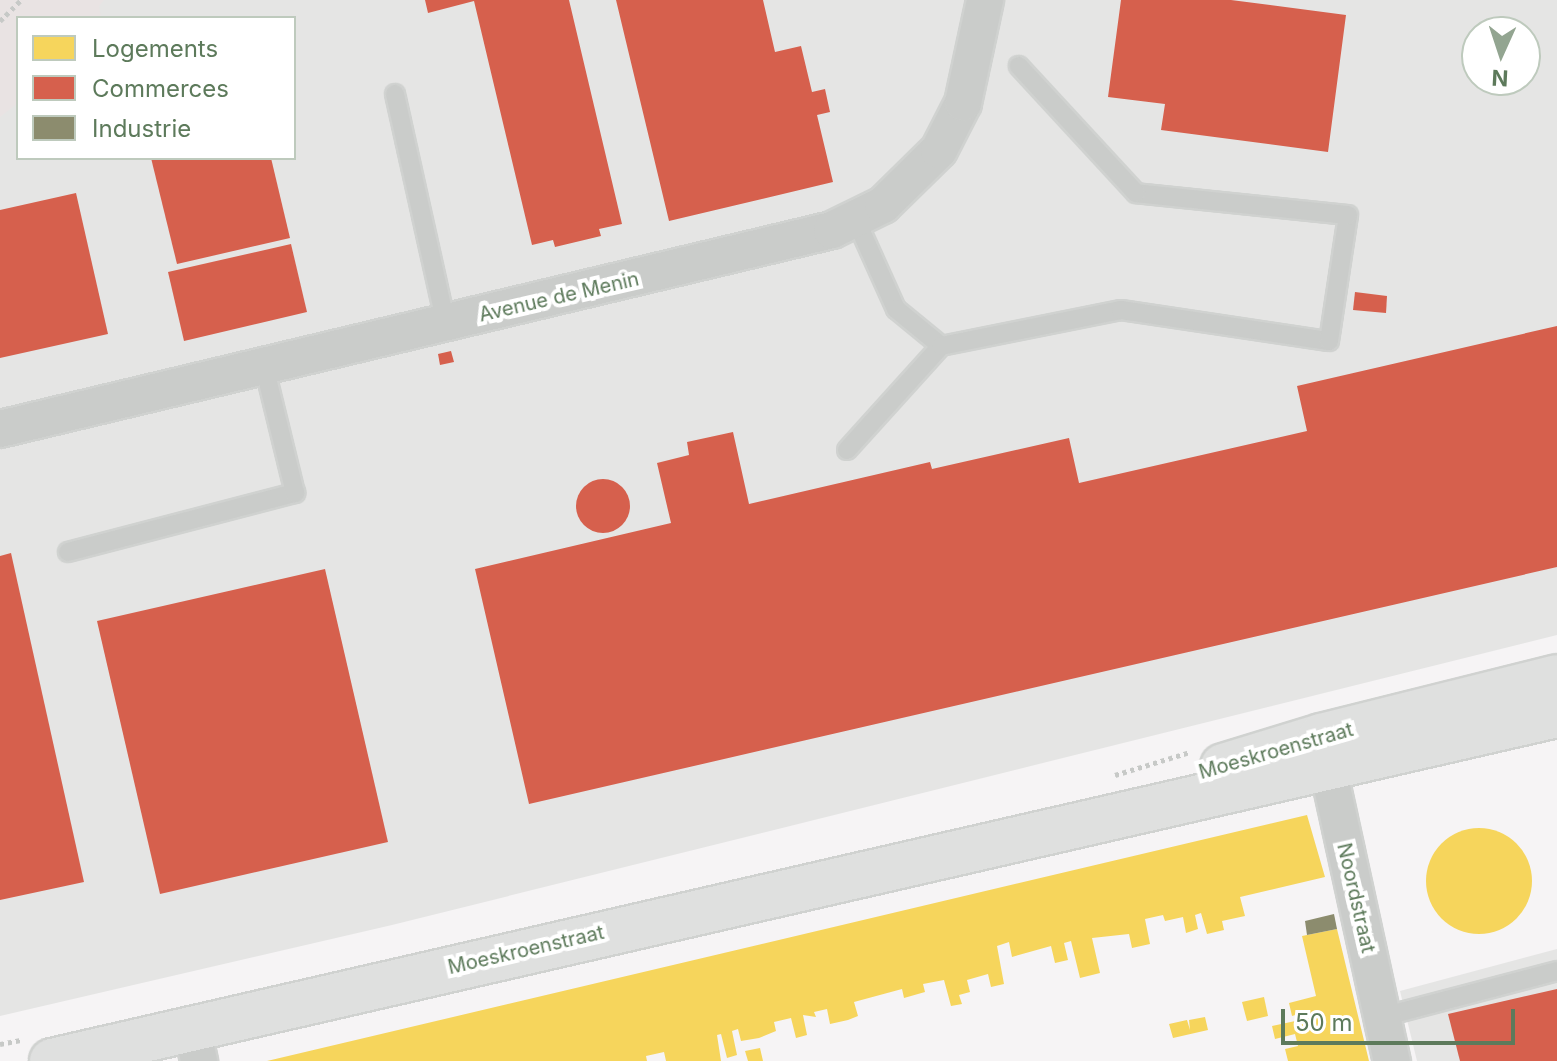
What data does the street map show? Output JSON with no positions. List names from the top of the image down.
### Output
{
  "streets": {
    "main road": ["Moeskroenstraat"],
    "street": ["Avenue de Menin", "Noordstraat"]
  },
  "crossings": [
    ["Moeskroenstraat", "Noordstraat"]
  ],
  "legend": ["Logements", "Commerces", "Industrie"],
  "scale_bar": "50 m",
  "north": "bottom"
}
